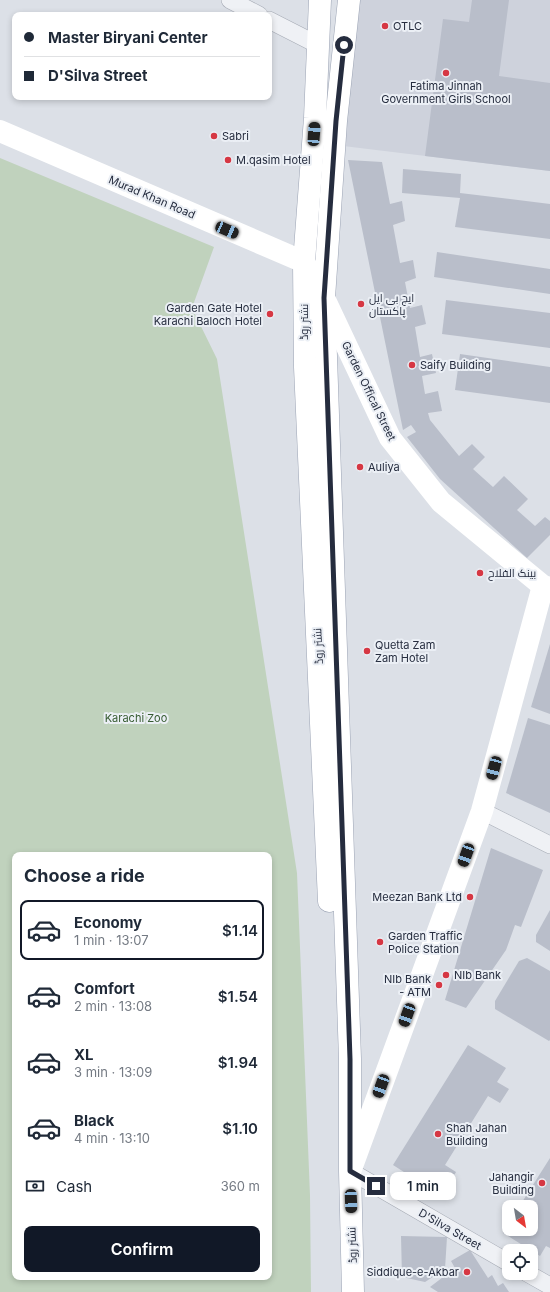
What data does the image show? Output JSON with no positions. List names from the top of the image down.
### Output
{
  "streets": {
    "main road": ["Murad Khan Road", "نشتر روڈ", "Garden Offical Street"],
    "street": ["D'Silva Street"]
  },
  "crossings": [
    ["Murad Khan Road", "نشتر روڈ"],
    ["Murad Khan Road", "Garden Offical Street"],
    ["نشتر روڈ", "Garden Offical Street"],
    ["نشتر روڈ", "D'Silva Street"]
  ],
  "parks": ["Karachi Zoo"],
  "places": [
    "OTLC",
    "Fatima Jinnah Government Girls School",
    "Sabri",
    "M.qasim Hotel",
    "ایچ بی ایل پاکستان",
    "Garden Gate Hotel Karachi Baloch Hotel",
    "Saify Building",
    "Auliya",
    "بینک الفلاح",
    "Quetta Zam Zam Hotel",
    "Meezan Bank Ltd",
    "Garden Traffic Police Station",
    "NIb Bank",
    "NIb Bank - ATM",
    "Shah Jahan Building",
    "Jahangir Building",
    "Siddique-e-Akbar"
  ],
  "north": "bottom right",
  "page": {
    "banner": ["Master Biryani Center", "D'Silva Street"],
    "heading": "Choose a ride",
    "list": [
      {
        "name": "Economy",
        "note": "1 min · 13:07",
        "value": "$1.14"
      },
      {
        "name": "Comfort",
        "note": "2 min · 13:08",
        "value": "$1.54"
      },
      {
        "name": "XL",
        "note": "3 min · 13:09",
        "value": "$1.94"
      },
      {
        "name": "Black",
        "note": "4 min · 13:10",
        "value": "$1.10"
      }
    ],
    "pay": ["Cash", "360 m"],
    "bubble": "1 min",
    "buttons": "Confirm"
  }
}
